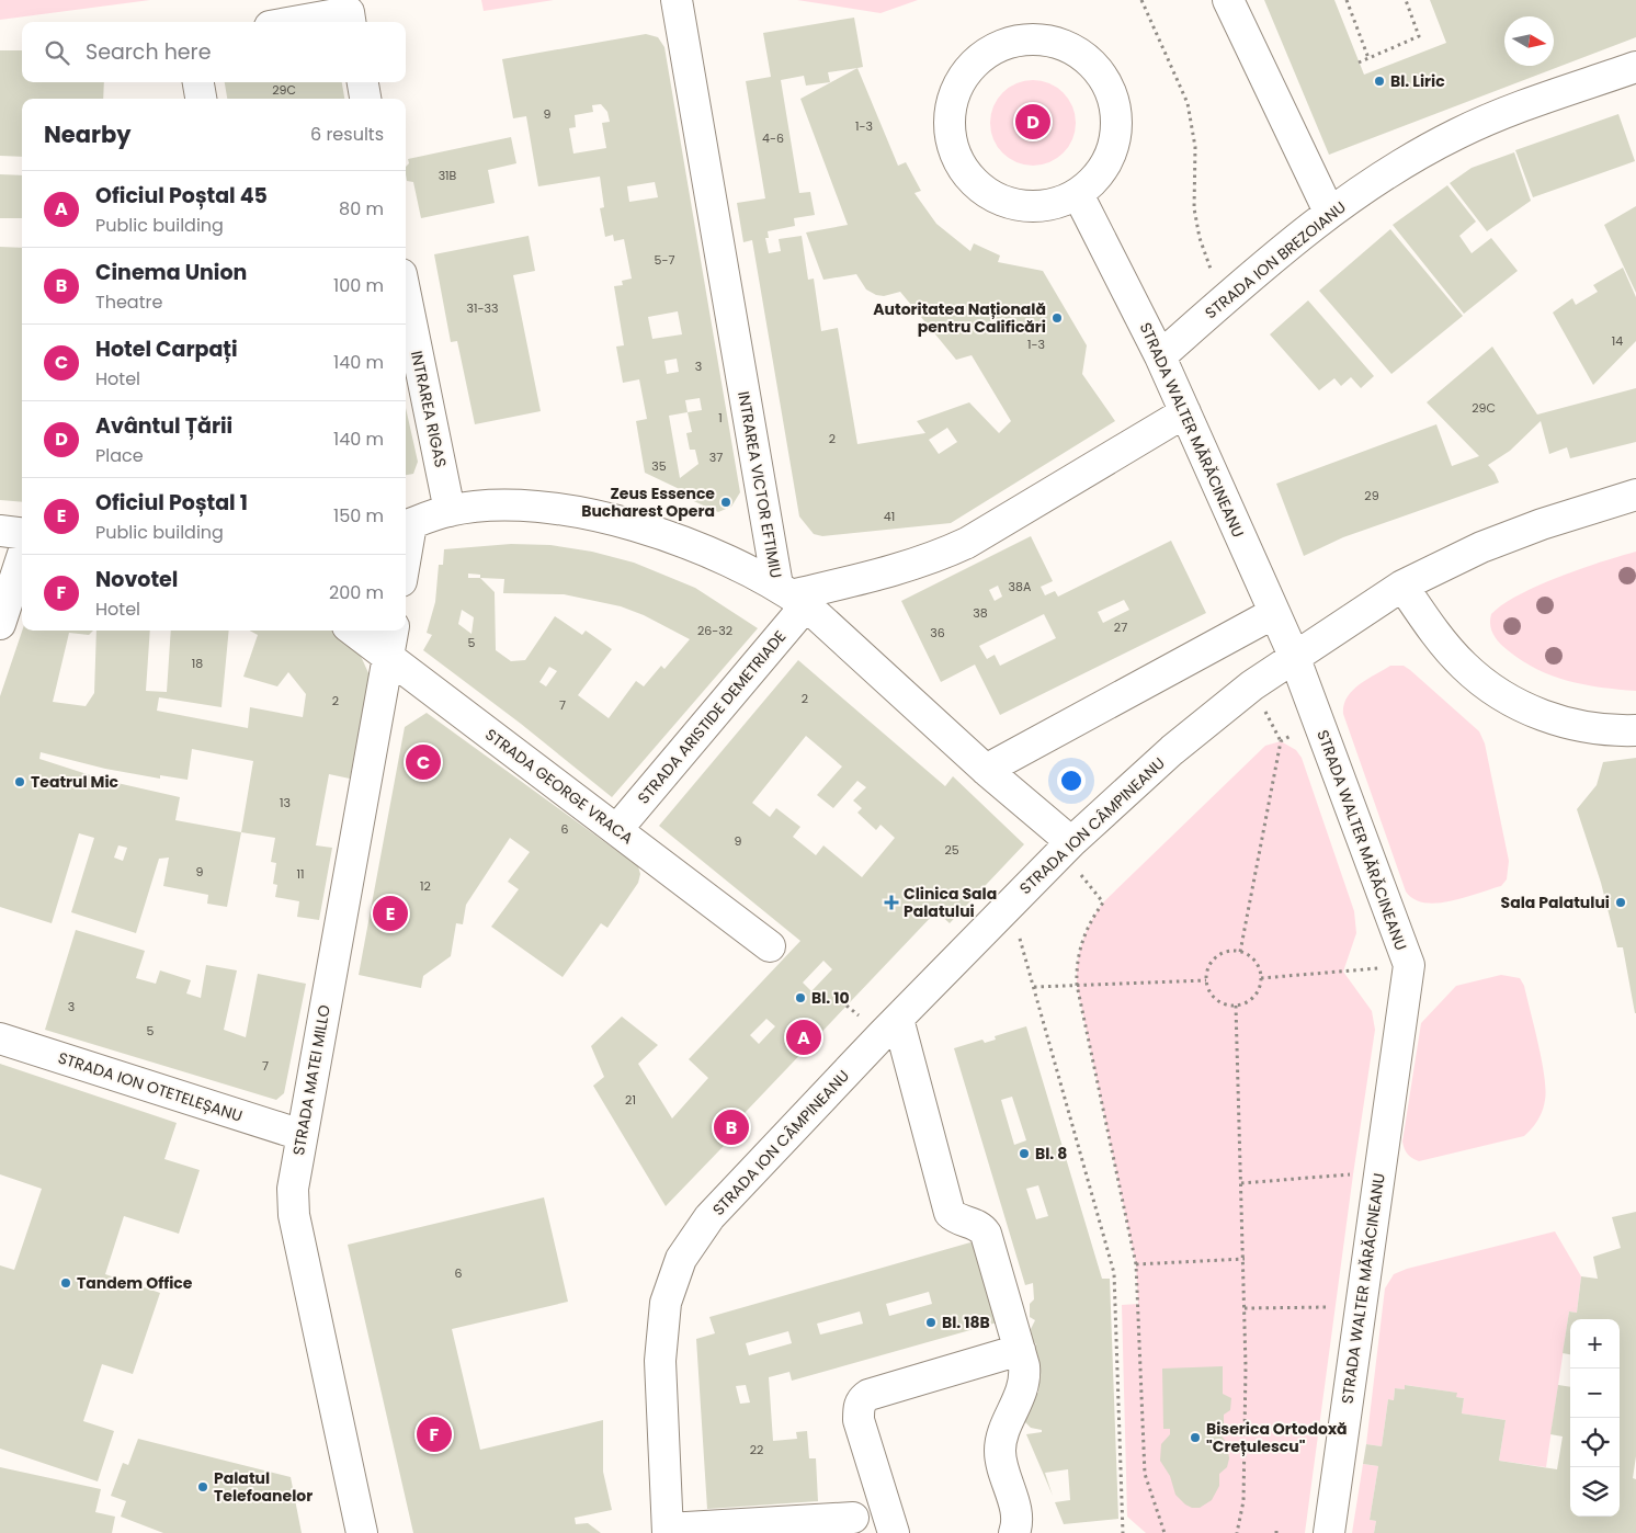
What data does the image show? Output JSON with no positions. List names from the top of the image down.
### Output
{
  "streets": {
    "street": [
      "STRADA ION BREZOIANU",
      "INTRAREA RIGAS",
      "STRADA WALTER MĂRĂCINEANU",
      "INTRAREA VICTOR EFTIMIU",
      "STRADA ARISTIDE DEMETRIADE",
      "STRADA GEORGE VRACA",
      "STRADA ION CÂMPINEANU",
      "STRADA MATEI MILLO",
      "STRADA ION OTETELEȘANU"
    ]
  },
  "crossings": [
    ["STRADA ION BREZOIANU", "STRADA WALTER MĂRĂCINEANU"],
    ["STRADA WALTER MĂRĂCINEANU", "STRADA ION CÂMPINEANU"],
    ["INTRAREA VICTOR EFTIMIU", "STRADA ARISTIDE DEMETRIADE"],
    ["STRADA ARISTIDE DEMETRIADE", "STRADA GEORGE VRACA"],
    ["STRADA GEORGE VRACA", "STRADA MATEI MILLO"],
    ["STRADA MATEI MILLO", "STRADA ION OTETELEȘANU"]
  ],
  "places": {
    "other": [
      "Bl. Liric",
      "Autoritatea Națională pentru Calificări",
      "Zeus Essence Bucharest Opera",
      "Teatrul Mic",
      "Sala Palatului",
      "Bl. 10",
      "Bl. 8",
      "Tandem Office",
      "Bl. 18B",
      "Biserica Ortodoxă \"Crețulescu\"",
      "Palatul Telefoanelor"
    ],
    "health": ["Clinica Sala Palatului"]
  },
  "house_numbers": [
    "29C",
    "9",
    "1-3",
    "4-6",
    "31B",
    "5-7",
    "31-33",
    "14",
    "1-3",
    "3",
    "29C",
    "1",
    "2",
    "37",
    "35",
    "29",
    "41",
    "38A",
    "38",
    "27",
    "26-32",
    "36",
    "5",
    "18",
    "2",
    "2",
    "7",
    "13",
    "6",
    "9",
    "25",
    "9",
    "11",
    "12",
    "3",
    "5",
    "7",
    "21",
    "6",
    "22"
  ],
  "north": "right",
  "page": {
    "search": "Search here",
    "heading": ["Nearby", "6 results"],
    "pins": [
      "D",
      "C",
      "E",
      "A",
      "B",
      "F"
    ],
    "list": [
      {
        "mark": "A",
        "name": "Oficiul Poștal 45",
        "note": "Public building",
        "value": "80 m"
      },
      {
        "mark": "B",
        "name": "Cinema Union",
        "note": "Theatre",
        "value": "100 m"
      },
      {
        "mark": "C",
        "name": "Hotel Carpați",
        "note": "Hotel",
        "value": "140 m"
      },
      {
        "mark": "D",
        "name": "Avântul Țării",
        "note": "Place",
        "value": "140 m"
      },
      {
        "mark": "E",
        "name": "Oficiul Poștal 1",
        "note": "Public building",
        "value": "150 m"
      },
      {
        "mark": "F",
        "name": "Novotel",
        "note": "Hotel",
        "value": "200 m"
      }
    ],
    "map_buttons": ["+", "−"]
  }
}
